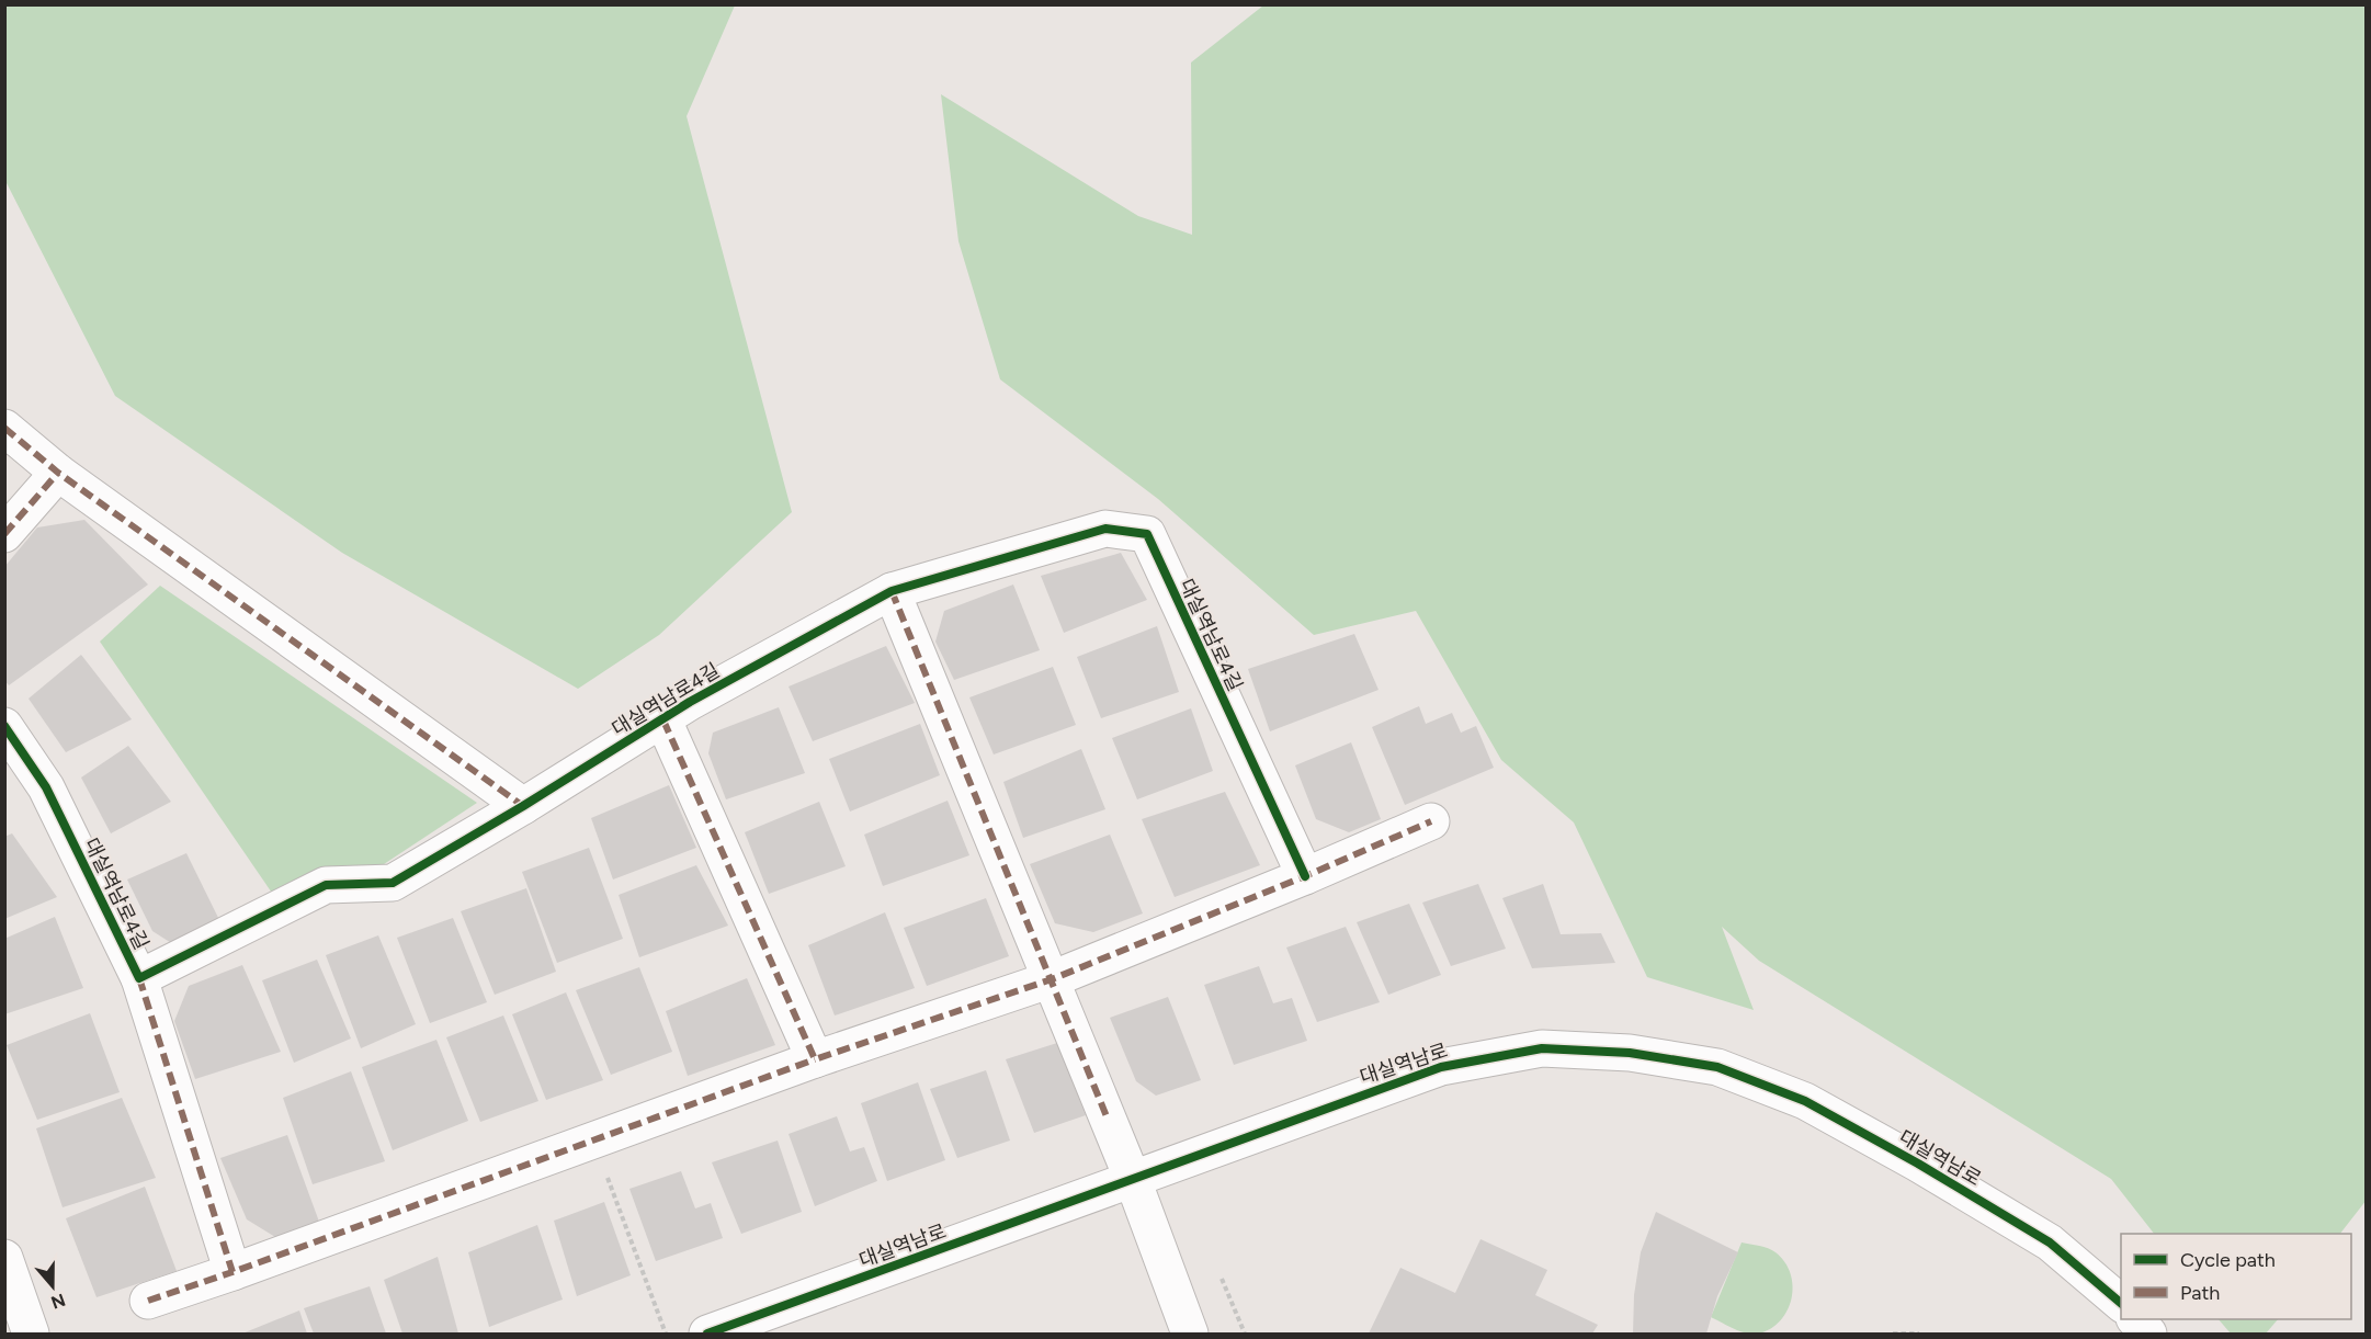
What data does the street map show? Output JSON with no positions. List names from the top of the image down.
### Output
{
  "streets": {
    "street": ["대실역남로4길", "대실역남로"]
  },
  "legend": ["Cycle path", "Path"],
  "north": "bottom"
}
